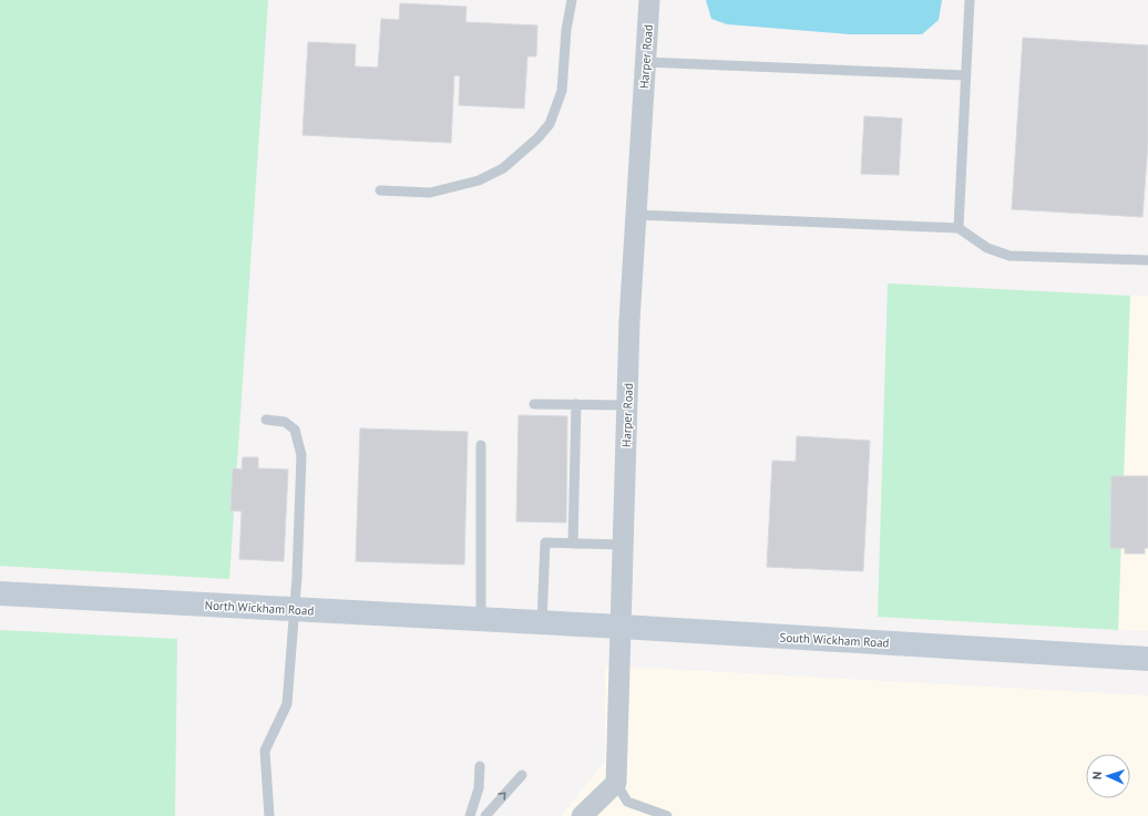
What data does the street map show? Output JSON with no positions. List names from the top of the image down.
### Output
{
  "streets": {
    "main road": ["North Wickham Road", "South Wickham Road"],
    "street": ["Harper Road"]
  },
  "crossings": [
    ["Harper Road", "South Wickham Road"],
    ["North Wickham Road", "South Wickham Road"]
  ],
  "north": "left"
}
